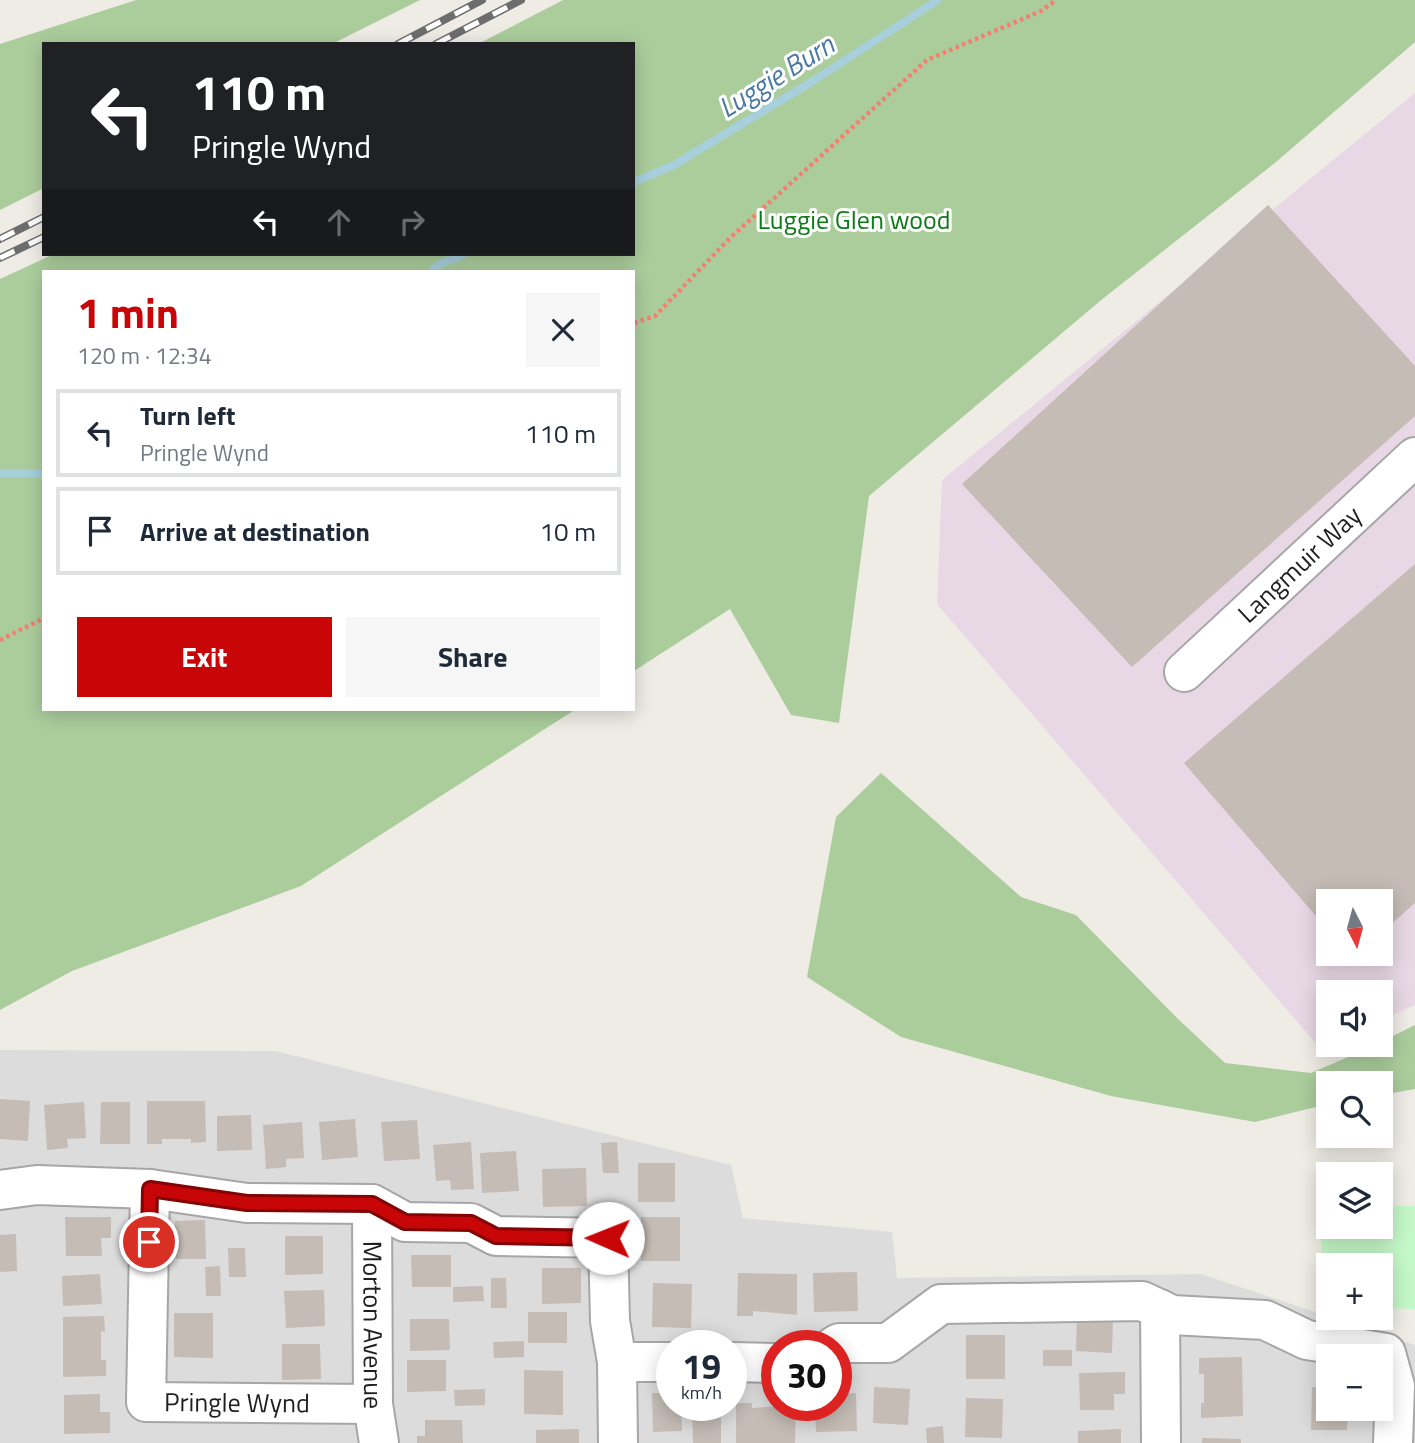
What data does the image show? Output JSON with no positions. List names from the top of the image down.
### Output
{
  "streets": {
    "street": ["Langmuir Way", "Morton Avenue", "Pringle Wynd"]
  },
  "crossings": [
    ["Morton Avenue", "Pringle Wynd"]
  ],
  "water": ["Luggie Burn"],
  "parks": ["Luggie Glen wood"],
  "north": "bottom",
  "page": {
    "turn": ["110 m", "Pringle Wynd"],
    "heading": ["1 min", "120 m · 12:34"],
    "list": [
      {
        "name": "Turn left",
        "note": "Pringle Wynd",
        "value": "110 m"
      },
      {
        "name": "Arrive at destination",
        "value": "10 m"
      }
    ],
    "buttons": ["Exit", "Share"],
    "map_buttons": ["+", "−"],
    "speed": "19 km/h",
    "limit": "30"
  }
}
